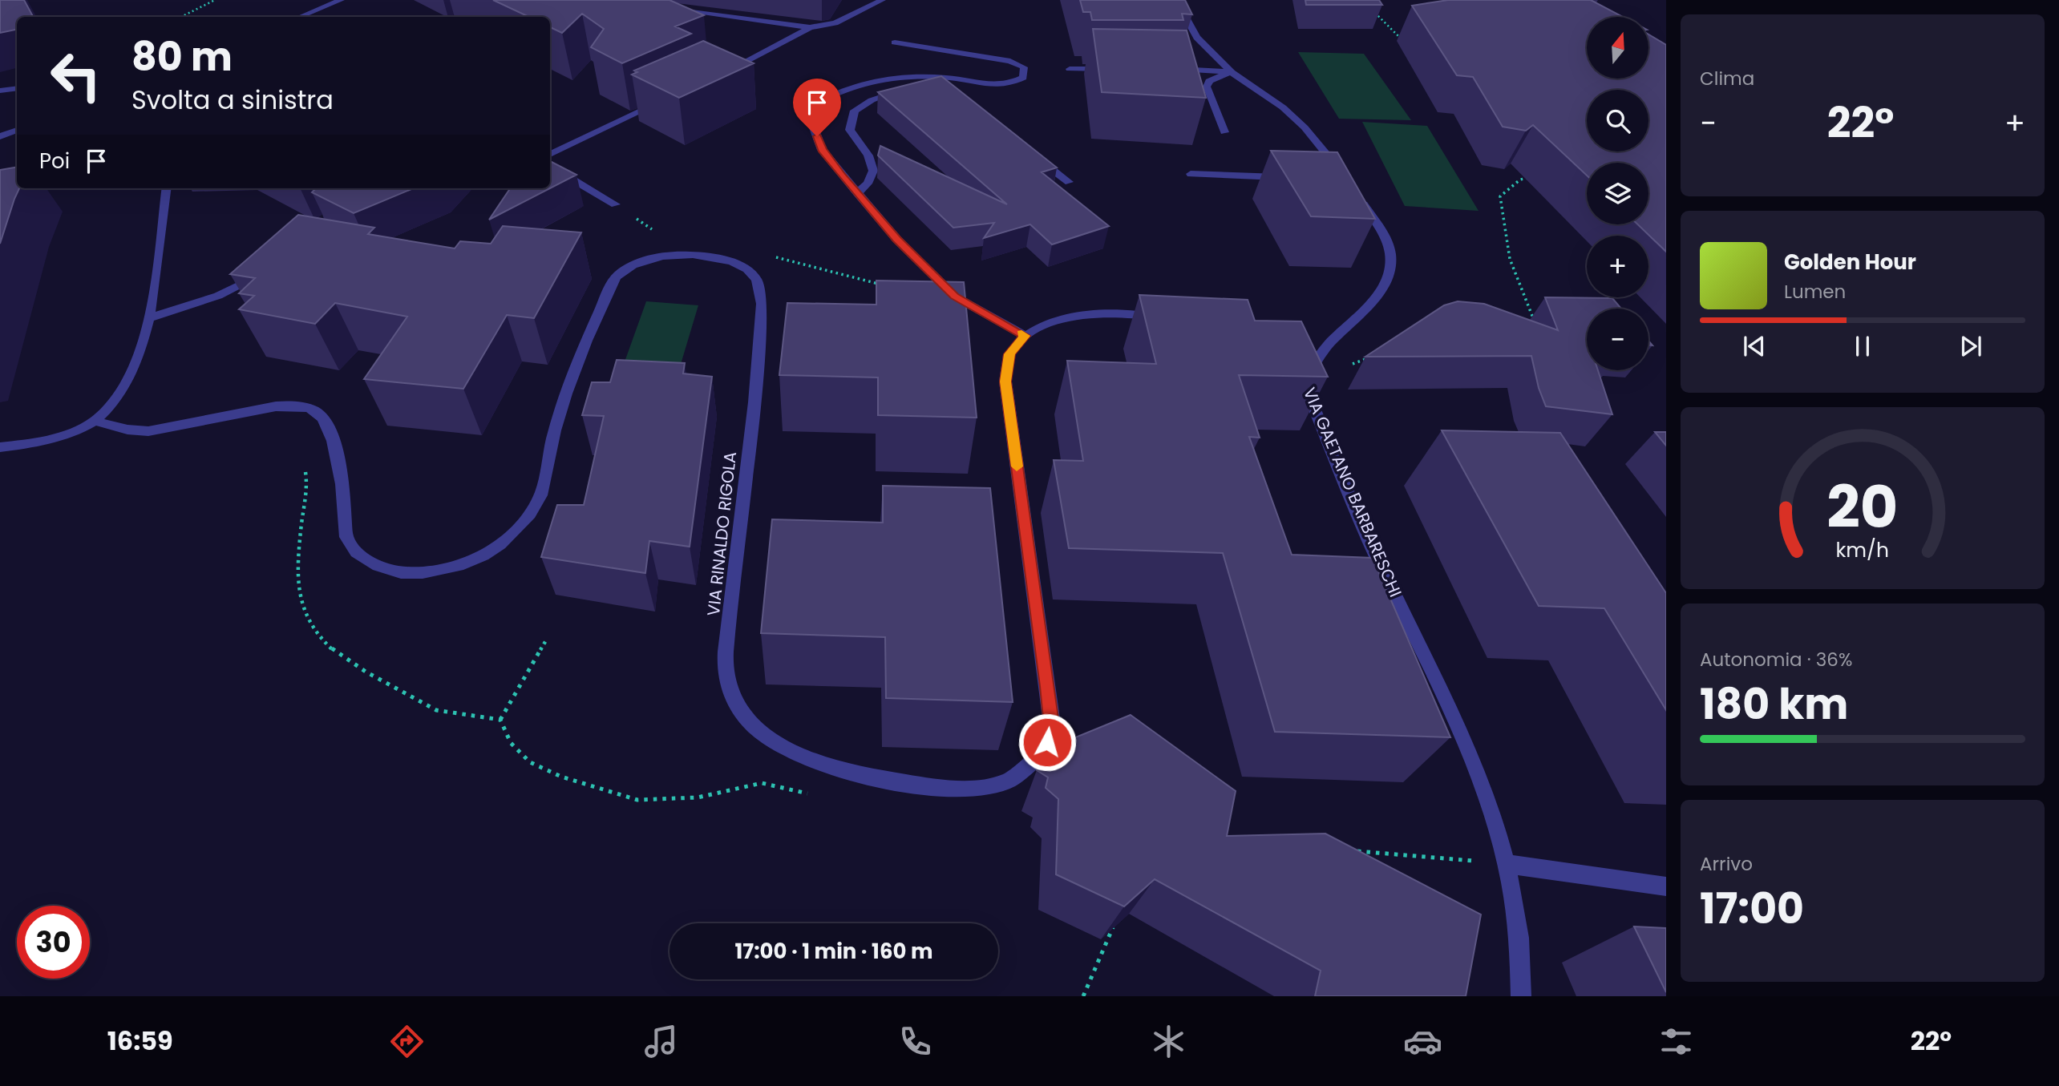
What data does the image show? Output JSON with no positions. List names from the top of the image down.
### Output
{
  "streets": {
    "street": ["VIA GAETANO BARBARESCHI", "VIA RINALDO RIGOLA"]
  },
  "north": "top",
  "page": {
    "tile": [
      "Clima",
      ["Autonomia · 36%", "180 km"],
      ["Arrivo", "17:00"]
    ],
    "map_buttons": ["+", "−"],
    "turn": ["80 m", "Svolta a sinistra"],
    "heat": ["−", "22°", "+"],
    "then": "Poi",
    "song": ["Golden Hour", "Lumen"],
    "limit": "30",
    "trip": "17:00 · 1 min · 160 m",
    "tabs": ["16:59", "22°"],
    "gauge": ["20", "km/h"]
  }
}
